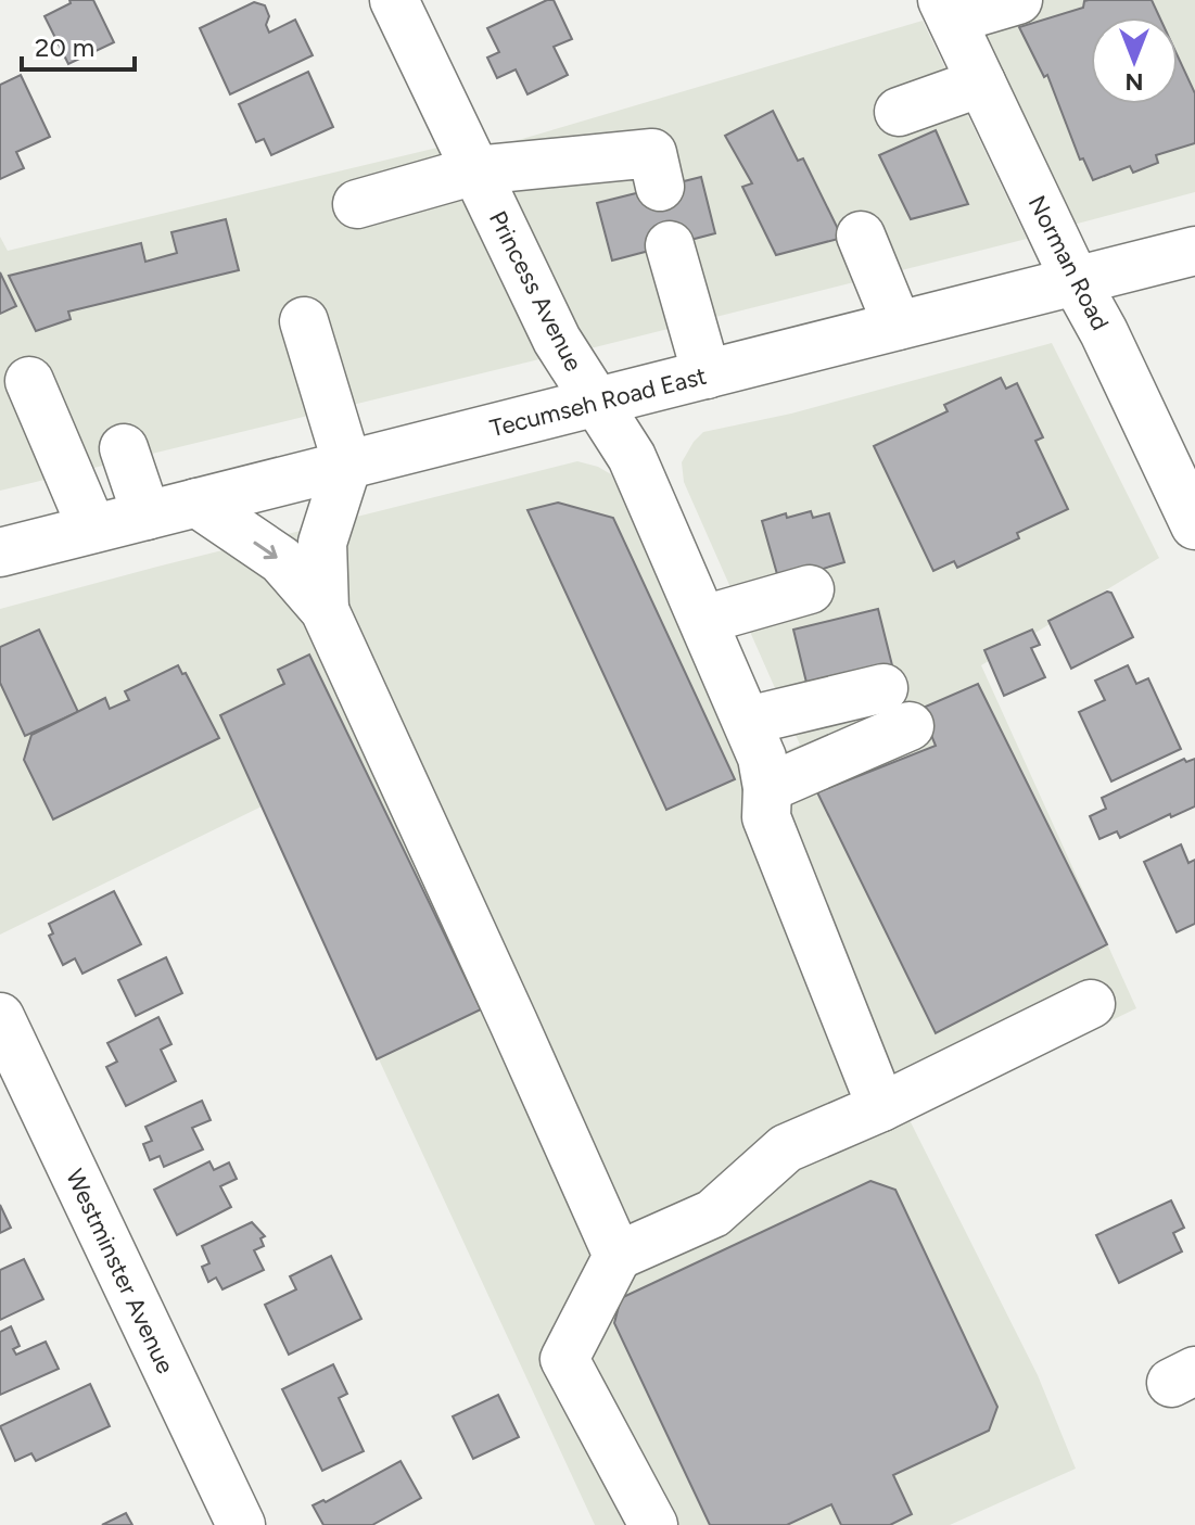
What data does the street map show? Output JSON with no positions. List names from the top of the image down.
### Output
{
  "streets": {
    "street": [
      "Norman Road",
      "Princess Avenue",
      "Tecumseh Road East",
      "Westminster Avenue"
    ]
  },
  "crossings": [
    ["Norman Road", "Tecumseh Road East"],
    ["Princess Avenue", "Tecumseh Road East"]
  ],
  "scale_bar": "20 m",
  "north": "bottom"
}
